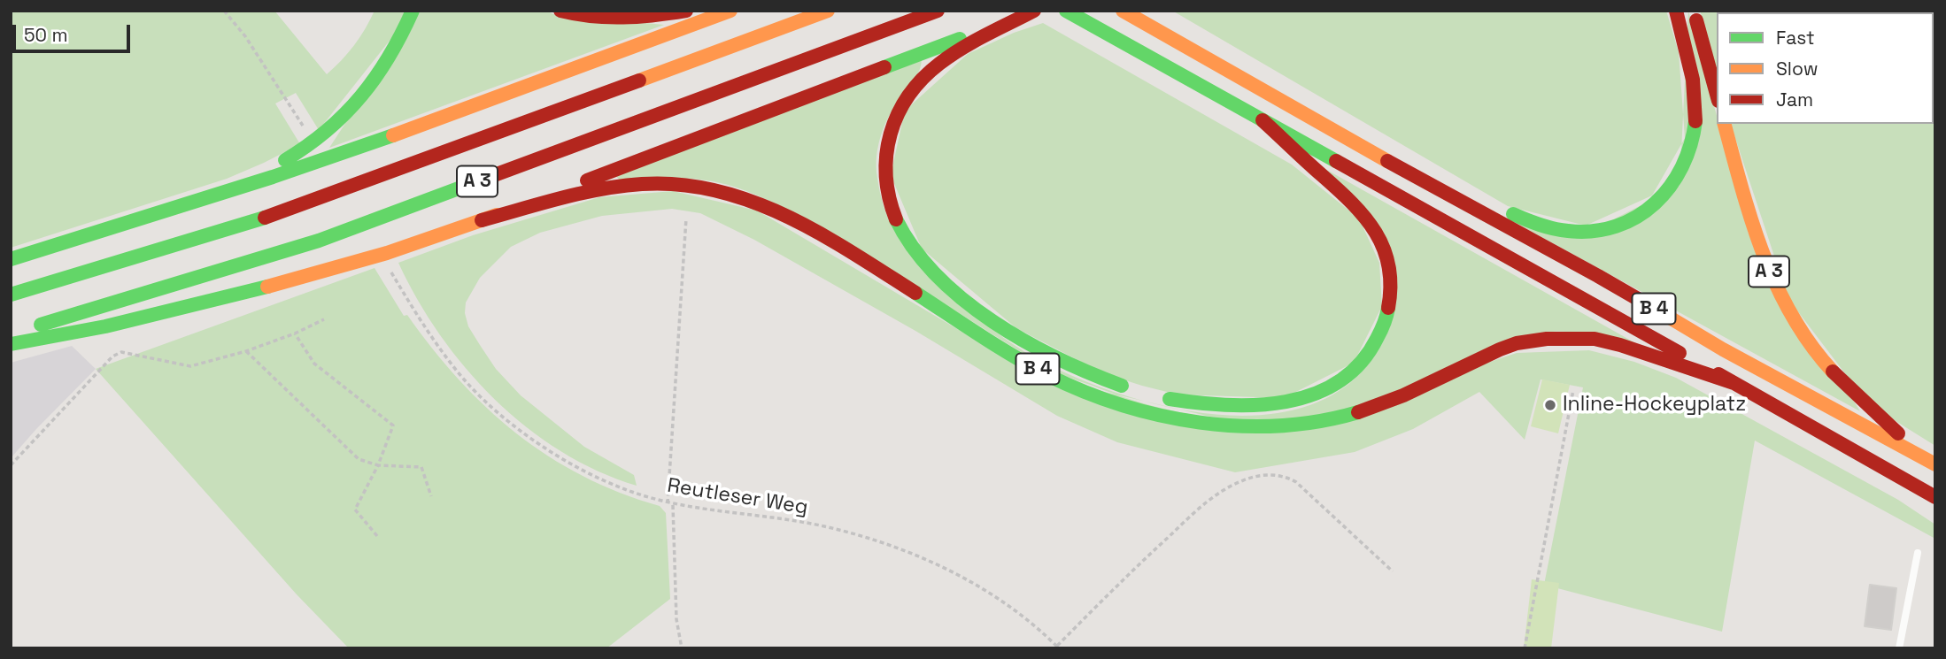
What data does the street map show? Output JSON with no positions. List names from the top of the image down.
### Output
{
  "streets": {
    "highway": ["A 3", "B 4"],
    "path": ["Reutleser Weg"]
  },
  "crossings": [
    ["A 3", "B 4"]
  ],
  "places": ["Inline-Hockeyplatz"],
  "legend": ["Fast", "Slow", "Jam"],
  "scale_bar": "50 m"
}
